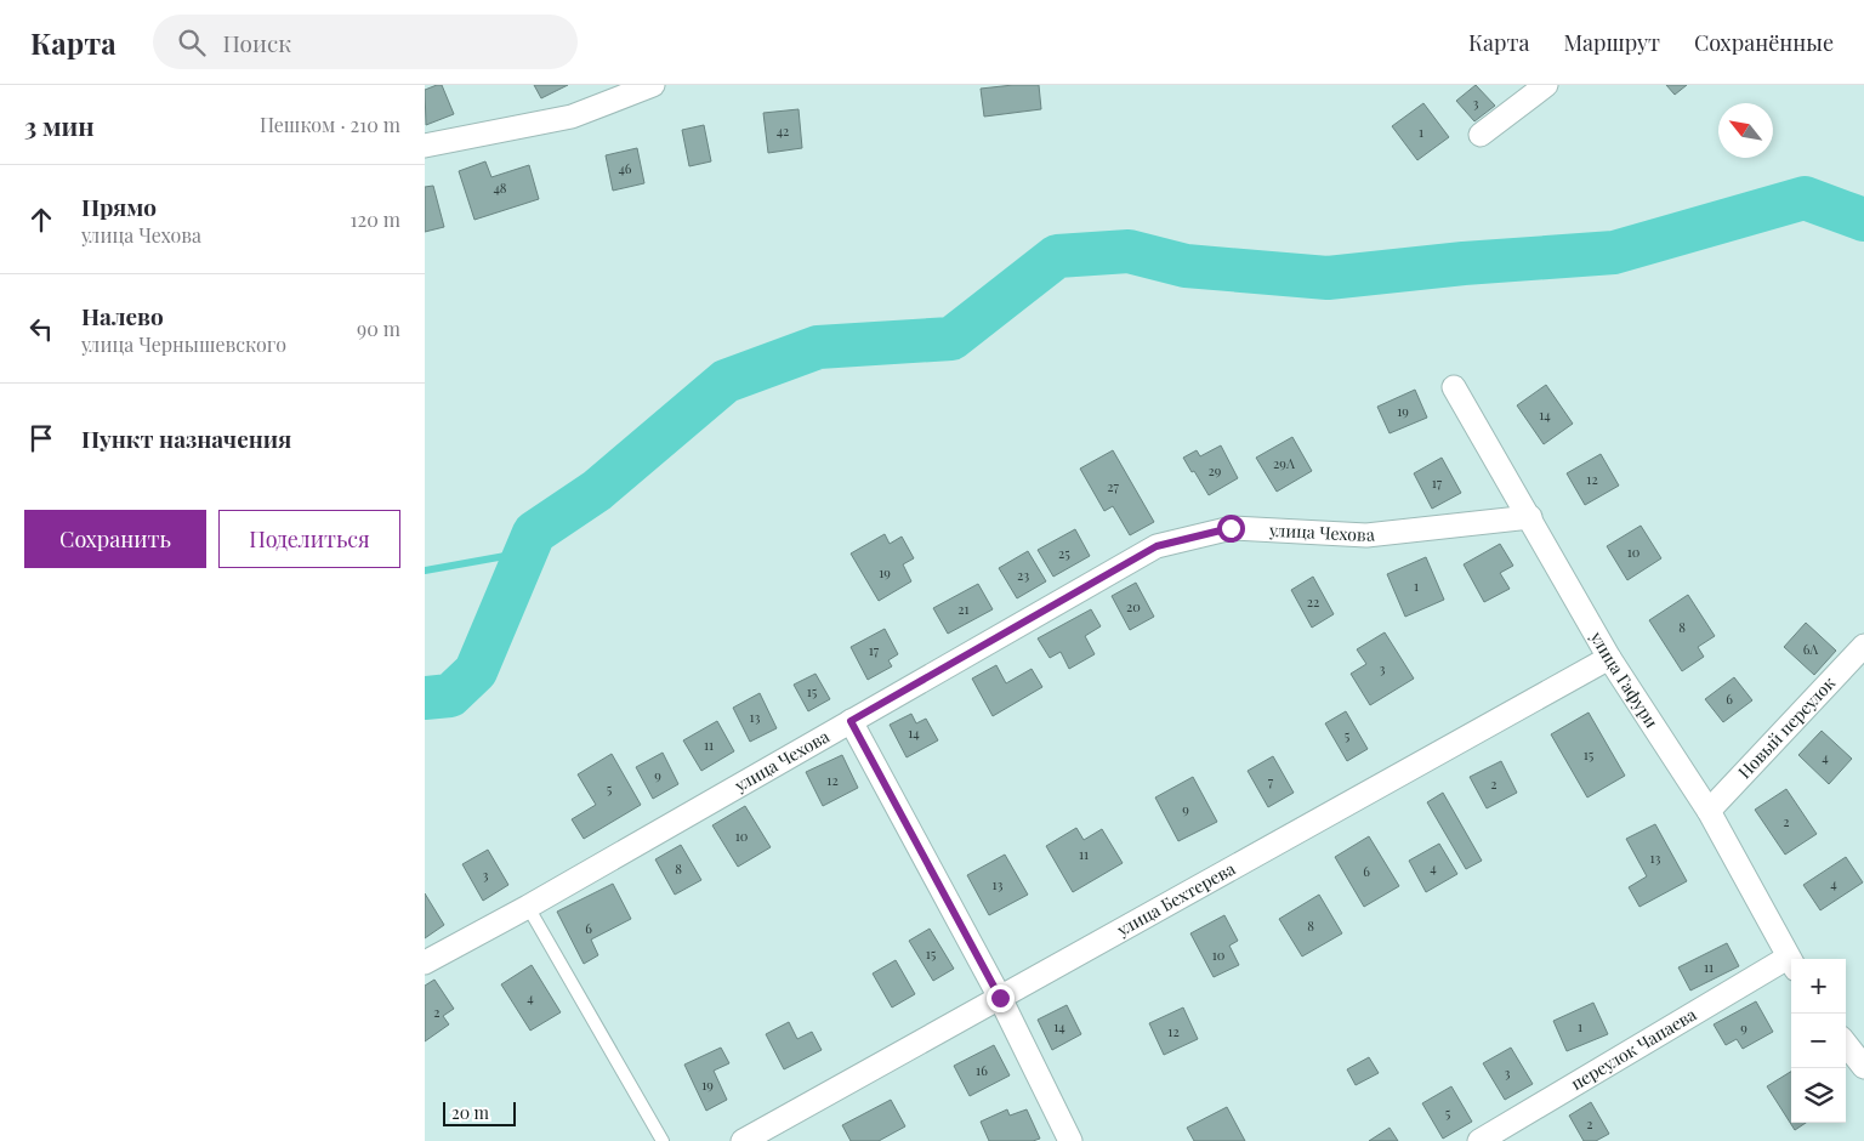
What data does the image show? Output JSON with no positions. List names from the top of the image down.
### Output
{
  "streets": {
    "street": [
      "улица Чехова",
      "улица Гафури",
      "Новый переулок",
      "улица Бехтерева",
      "переулок Чапаева"
    ]
  },
  "crossings": [
    ["улица Чехова", "улица Гафури"],
    ["улица Гафури", "Новый переулок"],
    ["улица Гафури", "улица Бехтерева"],
    ["улица Гафури", "переулок Чапаева"]
  ],
  "house_numbers": [
    "3",
    "42",
    "1",
    "46",
    "48",
    "19",
    "14",
    "29А",
    "29",
    "12",
    "17",
    "27",
    "10",
    "25",
    "19",
    "23",
    "1",
    "22",
    "20",
    "21",
    "8",
    "6А",
    "17",
    "3",
    "15",
    "6",
    "13",
    "14",
    "5",
    "11",
    "15",
    "4",
    "9",
    "12",
    "7",
    "2",
    "5",
    "9",
    "2",
    "10",
    "11",
    "13",
    "4",
    "8",
    "6",
    "3",
    "4",
    "13",
    "8",
    "6",
    "15",
    "10",
    "11",
    "4",
    "2",
    "14",
    "1",
    "9",
    "12",
    "16",
    "3",
    "19",
    "5",
    "2"
  ],
  "scale_bar": "20 m",
  "north": "top left",
  "page": {
    "header": "Карта",
    "search": "Поиск",
    "nav": ["Карта", "Маршрут", "Сохранённые"],
    "heading": ["3 мин", "Пешком · 210 m"],
    "list": [
      ["Прямо", "улица Чехова", "120 m"],
      ["Налево", "улица Чернышевского", "90 m"],
      "Пункт назначения"
    ],
    "buttons": ["Сохранить", "Поделиться"],
    "map_buttons": ["+", "−"],
    "scale": "20 m"
  }
}
